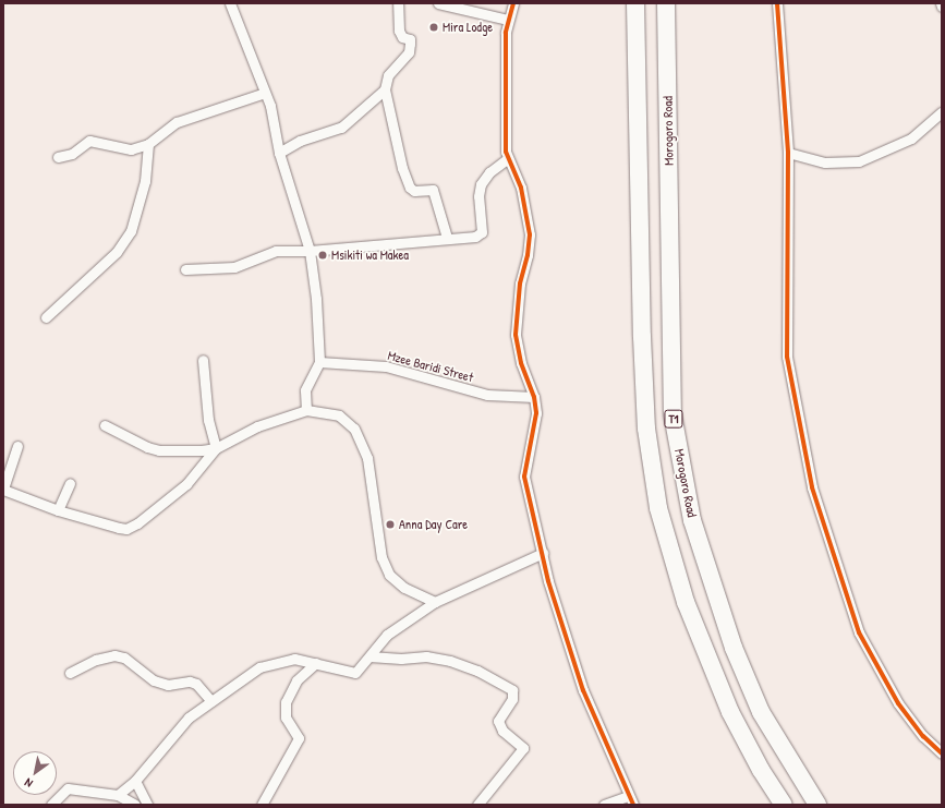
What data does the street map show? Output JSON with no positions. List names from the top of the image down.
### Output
{
  "streets": {
    "highway": ["Morogoro Road", "T1"],
    "street": ["Mzee Baridi Street"]
  },
  "places": ["Mira Lodge", "Msikiti wa Makea", "Anna Day Care"],
  "north": "bottom left"
}
